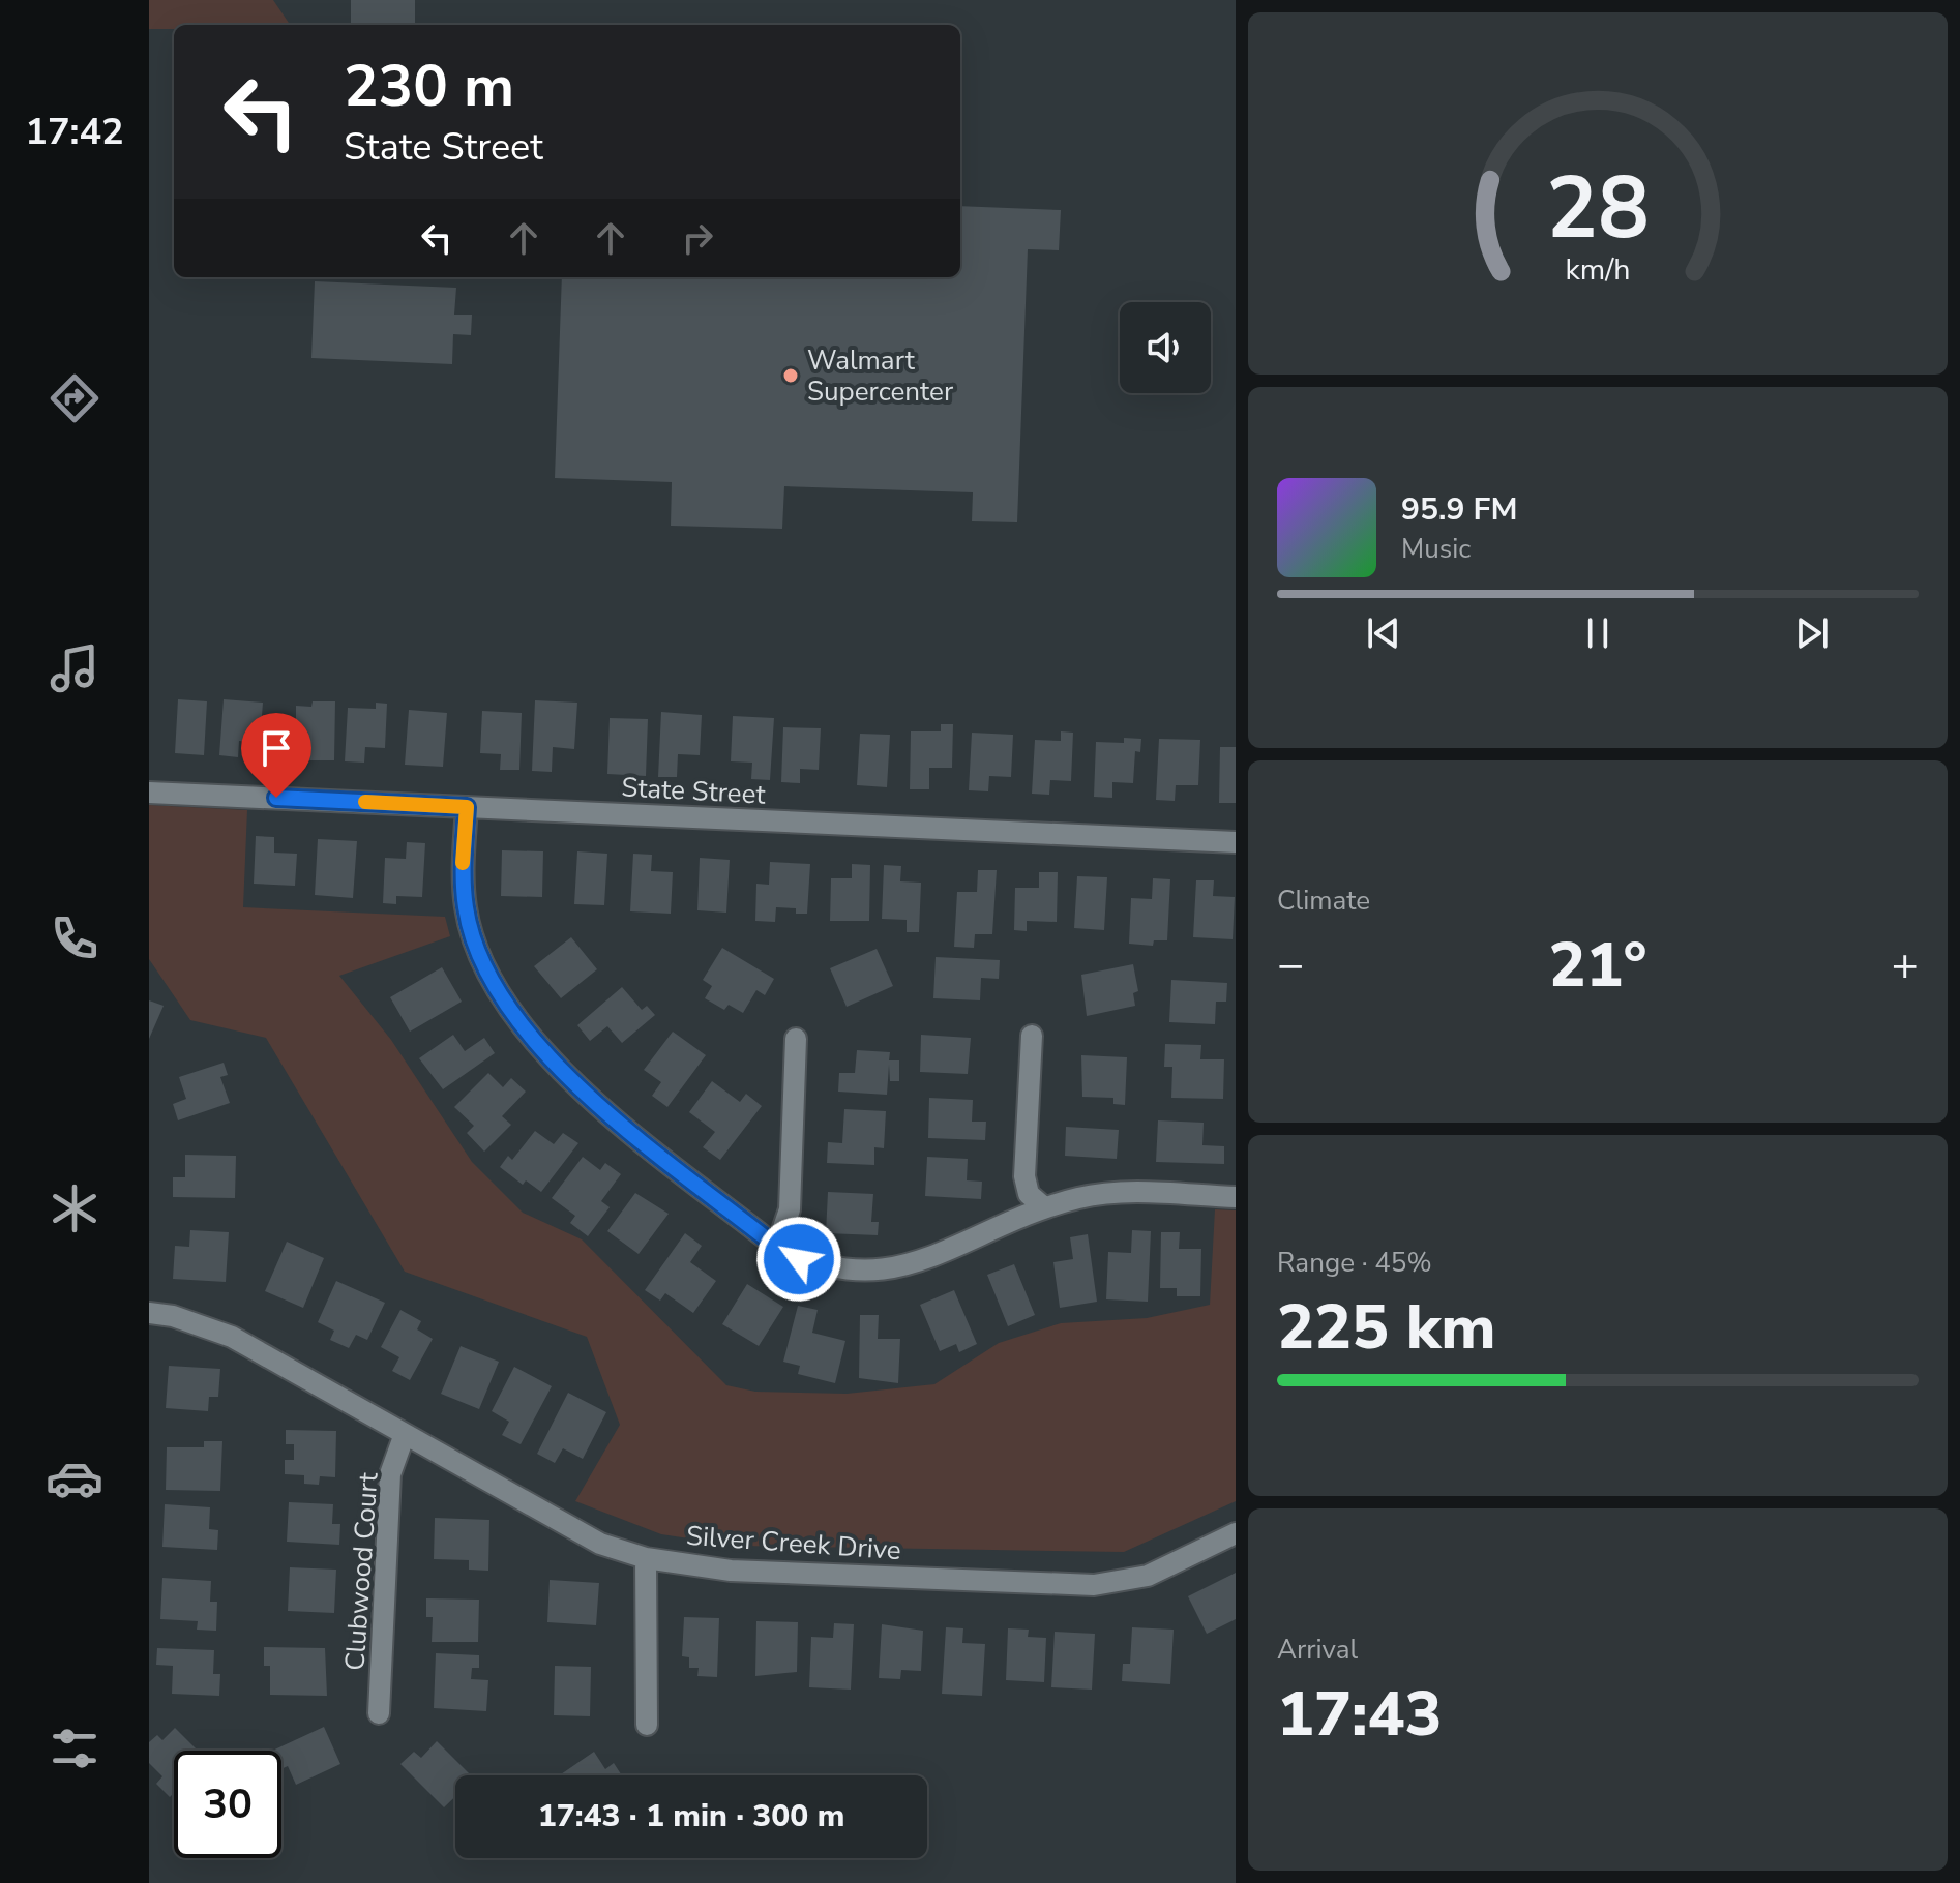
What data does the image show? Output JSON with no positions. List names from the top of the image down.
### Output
{
  "streets": {
    "street": ["State Street", "Silver Creek Drive", "Clubwood Court"]
  },
  "crossings": [
    ["Silver Creek Drive", "Clubwood Court"]
  ],
  "places": ["Walmart Supercenter"],
  "page": {
    "tabs": "17:42",
    "turn": ["230 m", "State Street"],
    "song": ["95.9 FM", "Music"],
    "tile": [
      "Climate",
      ["Range · 45%", "225 km"],
      ["Arrival", "17:43"]
    ],
    "heat": ["−", "21°", "+"],
    "limit": "30",
    "trip": "17:43 · 1 min · 300 m",
    "gauge": ["28", "km/h"]
  }
}
